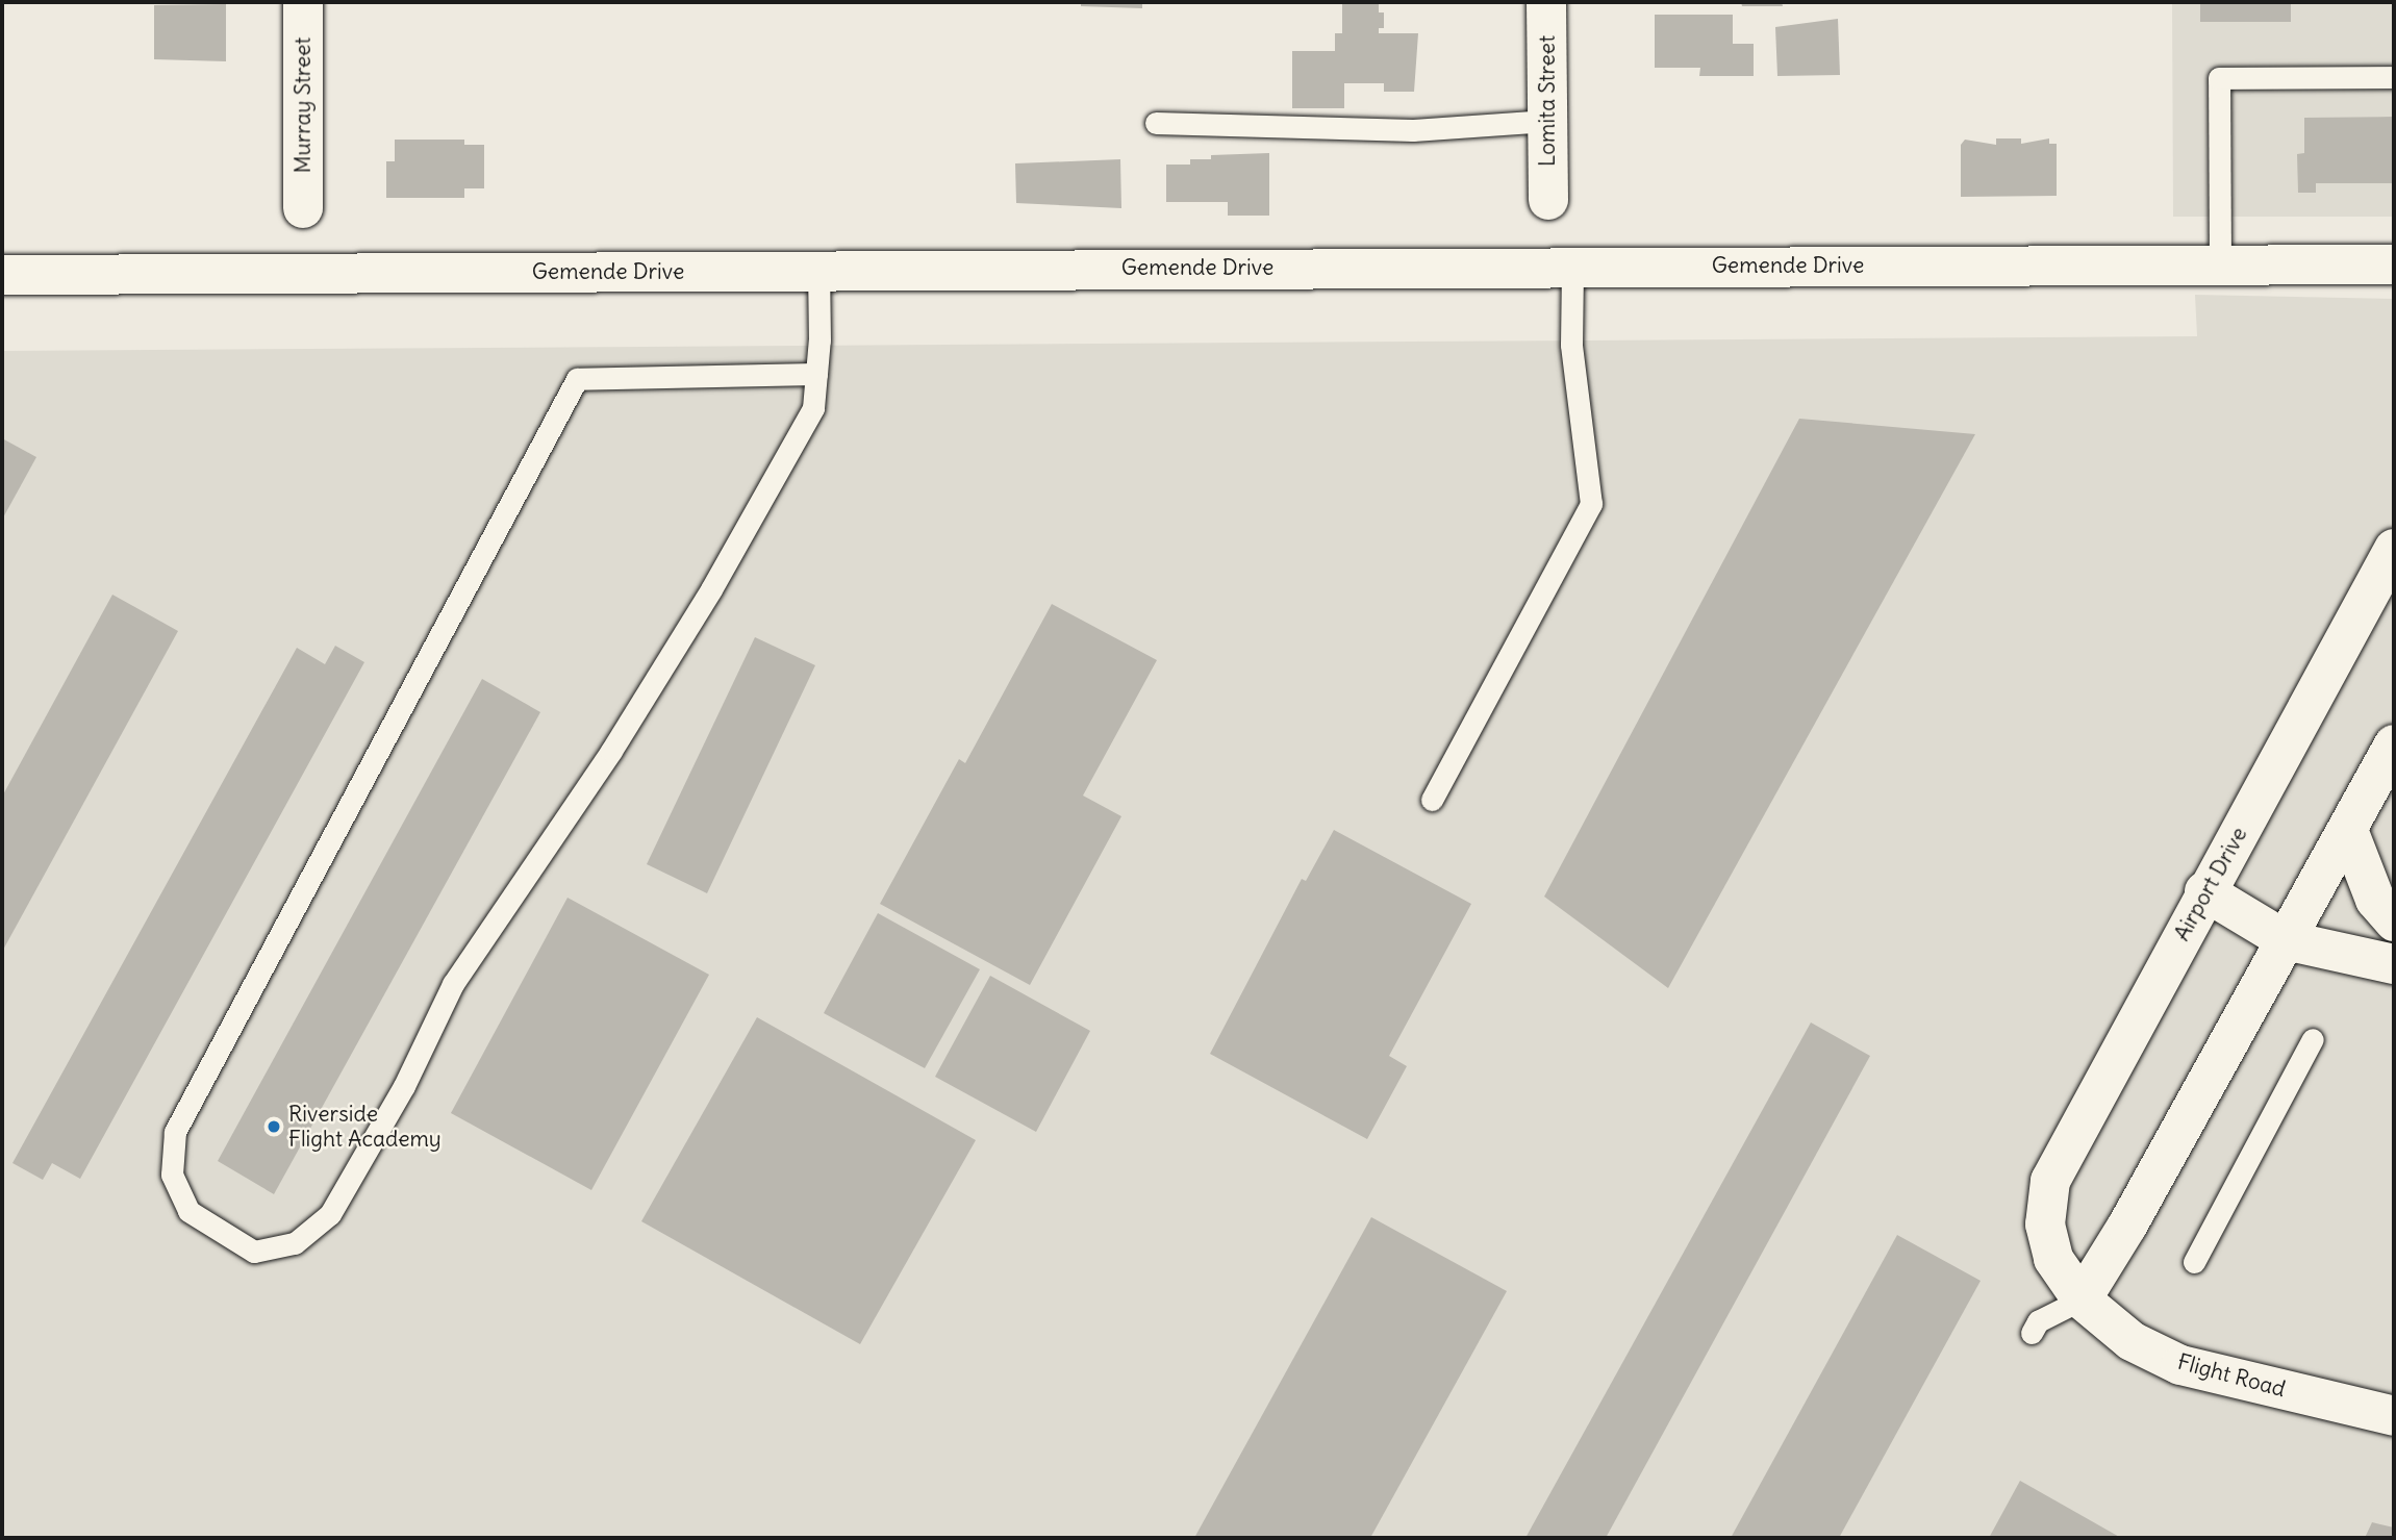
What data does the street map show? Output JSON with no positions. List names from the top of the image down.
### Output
{
  "streets": {
    "street": [
      "Lomita Street",
      "Murray Street",
      "Gemende Drive",
      "Airport Drive",
      "Flight Road"
    ]
  },
  "crossings": [
    ["Airport Drive", "Flight Road"]
  ],
  "places": ["Riverside Flight Academy"]
}
